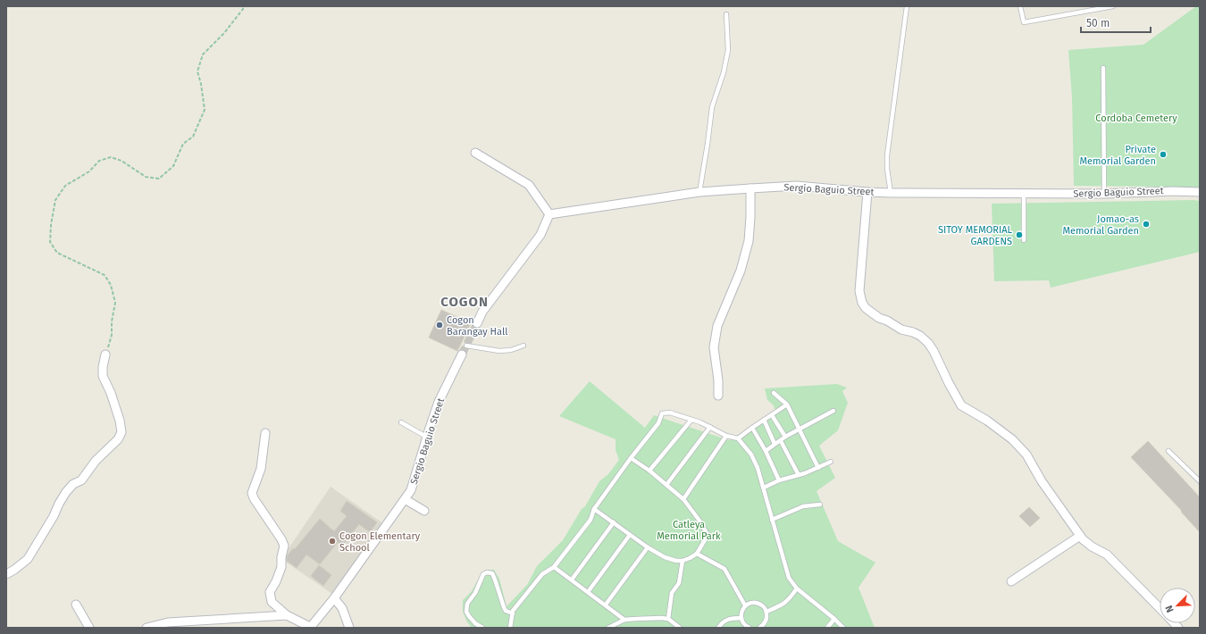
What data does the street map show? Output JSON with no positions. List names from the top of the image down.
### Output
{
  "streets": {
    "street": ["Sergio Baguio Street"]
  },
  "districts": ["COGON"],
  "parks": ["Cordoba Cemetery", "Catleya Memorial Park"],
  "places": [
    "Private Memorial Garden",
    "Jomao-as Memorial Garden",
    "SITOY MEMORIAL GARDENS",
    "Cogon Barangay Hall",
    "Cogon Elementary School"
  ],
  "scale_bar": "50 m",
  "north": "bottom left"
}
